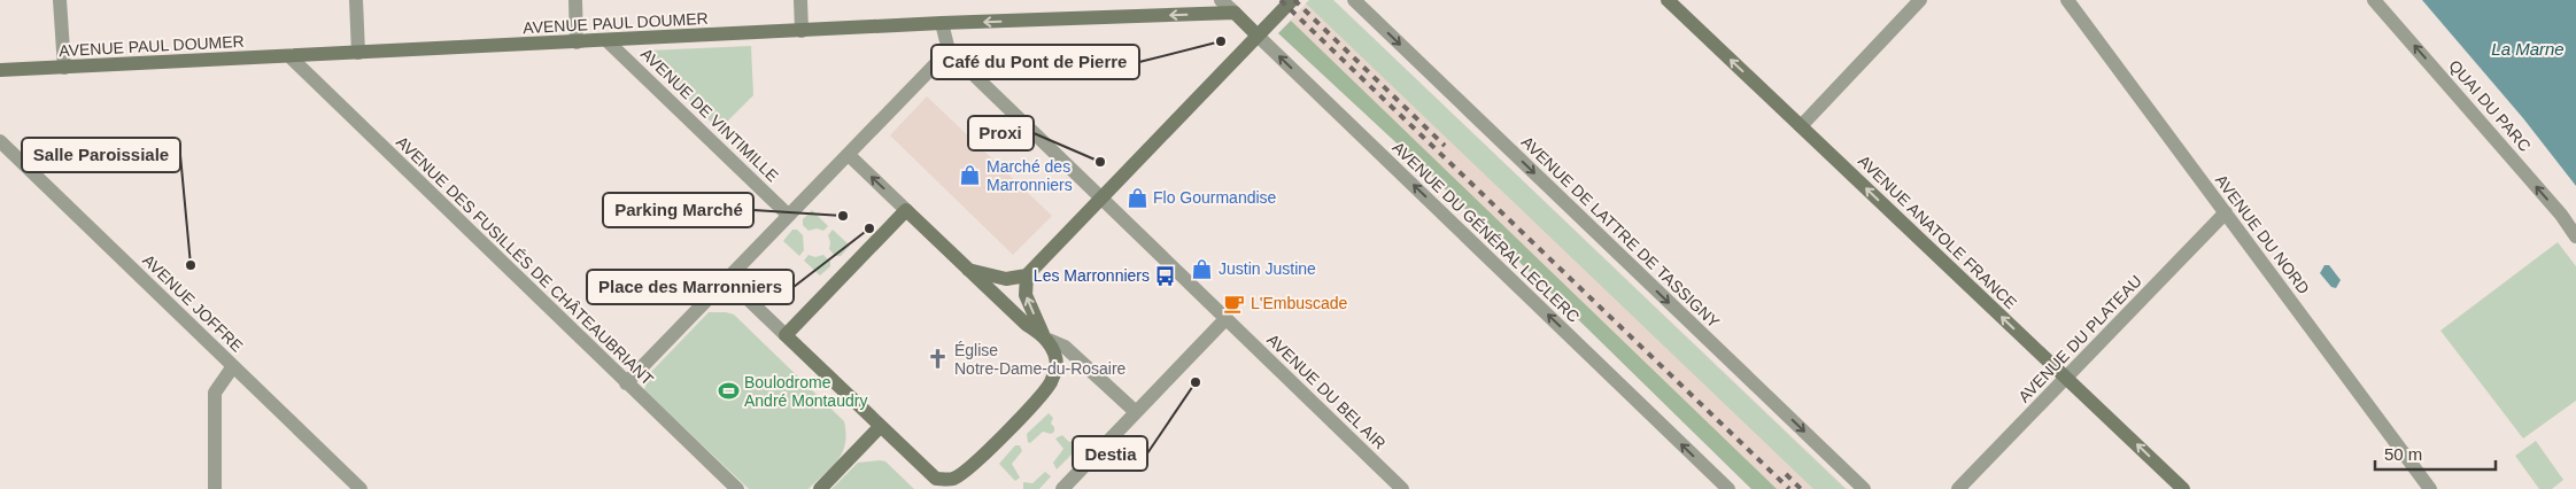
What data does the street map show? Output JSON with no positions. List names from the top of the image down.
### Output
{
  "streets": {
    "street": [
      "AVENUE PAUL DOUMER",
      "QUAI DU PARC",
      "AVENUE DE VINTIMILLE",
      "AVENUE DU GÉNÉRAL LECLERC",
      "AVENUE DE LATTRE DE TASSIGNY",
      "AVENUE ANATOLE FRANCE",
      "AVENUE DU NORD",
      "AVENUE DES FUSILLÉS DE CHÂTEAUBRIANT",
      "AVENUE JOFFRE",
      "AVENUE DU PLATEAU",
      "AVENUE DU BEL AIR"
    ]
  },
  "crossings": [
    ["AVENUE PAUL DOUMER", "AVENUE DE VINTIMILLE"],
    ["AVENUE PAUL DOUMER", "AVENUE DU GÉNÉRAL LECLERC"],
    ["AVENUE PAUL DOUMER", "AVENUE DES FUSILLÉS DE CHÂTEAUBRIANT"],
    ["AVENUE ANATOLE FRANCE", "AVENUE DU PLATEAU"],
    ["AVENUE DU NORD", "AVENUE DU PLATEAU"]
  ],
  "one_way": [
    "QUAI DU PARC",
    "AVENUE DU GÉNÉRAL LECLERC",
    "AVENUE DE LATTRE DE TASSIGNY",
    "AVENUE ANATOLE FRANCE"
  ],
  "water": ["La Marne"],
  "places": {
    "other": [
      "Café du Pont de Pierre",
      "Proxi",
      "Parking Marché",
      "Place des Marronniers",
      "Salle Paroissiale",
      "Destia"
    ],
    "shop": ["Marché des Marronniers", "Flo Gourmandise", "Justin Justine"],
    "bus stop": ["Les Marronniers"],
    "cafe": ["L'Embuscade"],
    "church": ["Église Notre-Dame-du-Rosaire"],
    "sports": ["Boulodrome André Montaudry"]
  },
  "scale_bar": "50 m"
}
